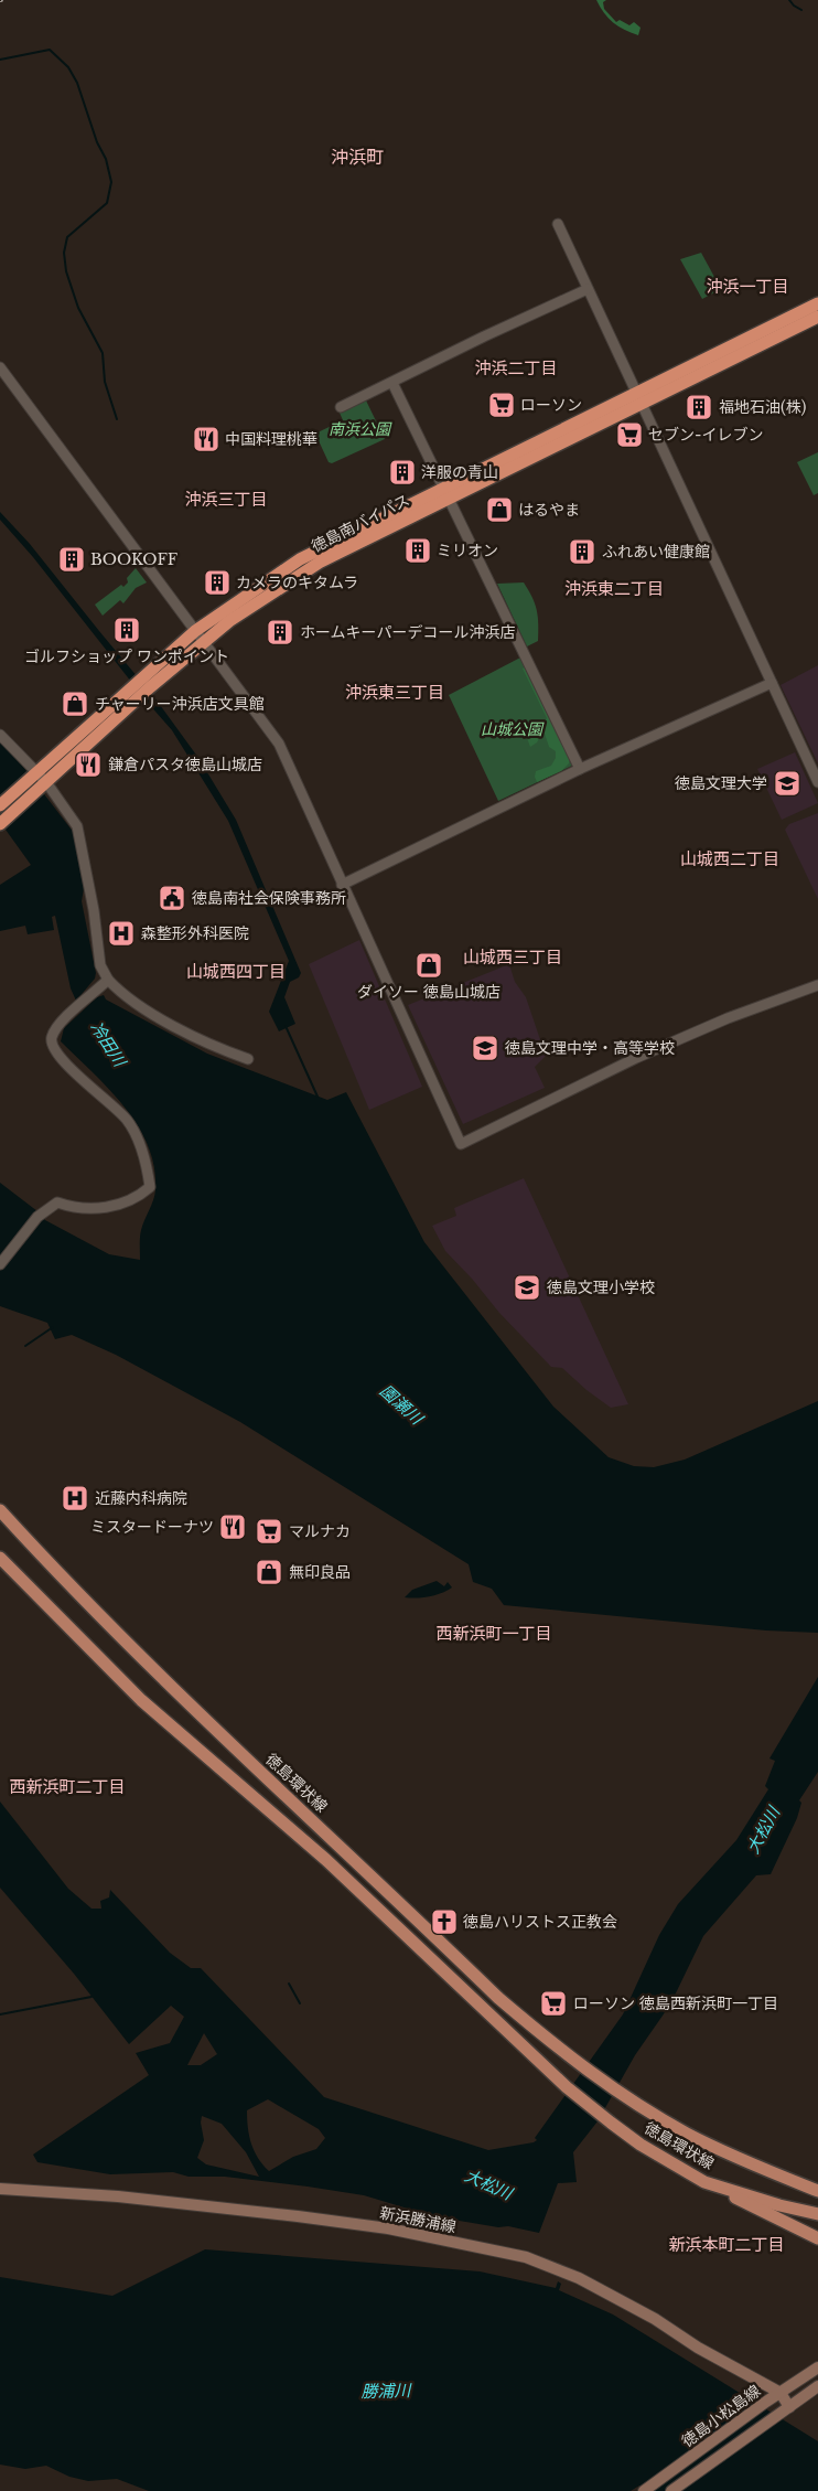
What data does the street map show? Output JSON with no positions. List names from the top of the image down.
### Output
{
  "streets": {
    "highway": ["徳島南バイパス"],
    "main road": ["徳島環状線", "新浜勝浦線", "徳島小松島線"]
  },
  "crossings": [
    ["新浜勝浦線", "徳島小松島線"]
  ],
  "districts": [
    "沖浜町",
    "沖浜一丁目",
    "沖浜二丁目",
    "沖浜三丁目",
    "沖浜東二丁目",
    "沖浜東三丁目",
    "山城西二丁目",
    "山城西三丁目",
    "山城西四丁目",
    "西新浜町一丁目",
    "西新浜町二丁目",
    "新浜本町二丁目"
  ],
  "water": [
    "冷田川",
    "園瀬川",
    "大松川",
    "勝浦川"
  ],
  "parks": ["南浜公園", "山城公園"],
  "places": {
    "supermarket": [
      "ローソン",
      "セブン-イレブン",
      "マルナカ",
      "ローソン 徳島西新浜町一丁目"
    ],
    "building": [
      "福地石油(株)",
      "洋服の青山",
      "ミリオン",
      "ふれあい健康館",
      "BOOKOFF",
      "カメラのキタムラ",
      "ゴルフショップ ワンポイント",
      "ホームキーパーデコール沖浜店"
    ],
    "restaurant": ["中国料理桃華", "鎌倉パスタ徳島山城店", "ミスタードーナツ"],
    "shop": [
      "はるやま",
      "チャーリー沖浜店文具館",
      "ダイソー 徳島山城店",
      "無印良品"
    ],
    "school or university": ["徳島文理大学", "徳島文理中学・高等学校", "徳島文理小学校"],
    "public building": ["徳島南社会保険事務所"],
    "hospital": ["森整形外科医院", "近藤内科病院"],
    "church": ["徳島ハリストス正教会"]
  }
}
